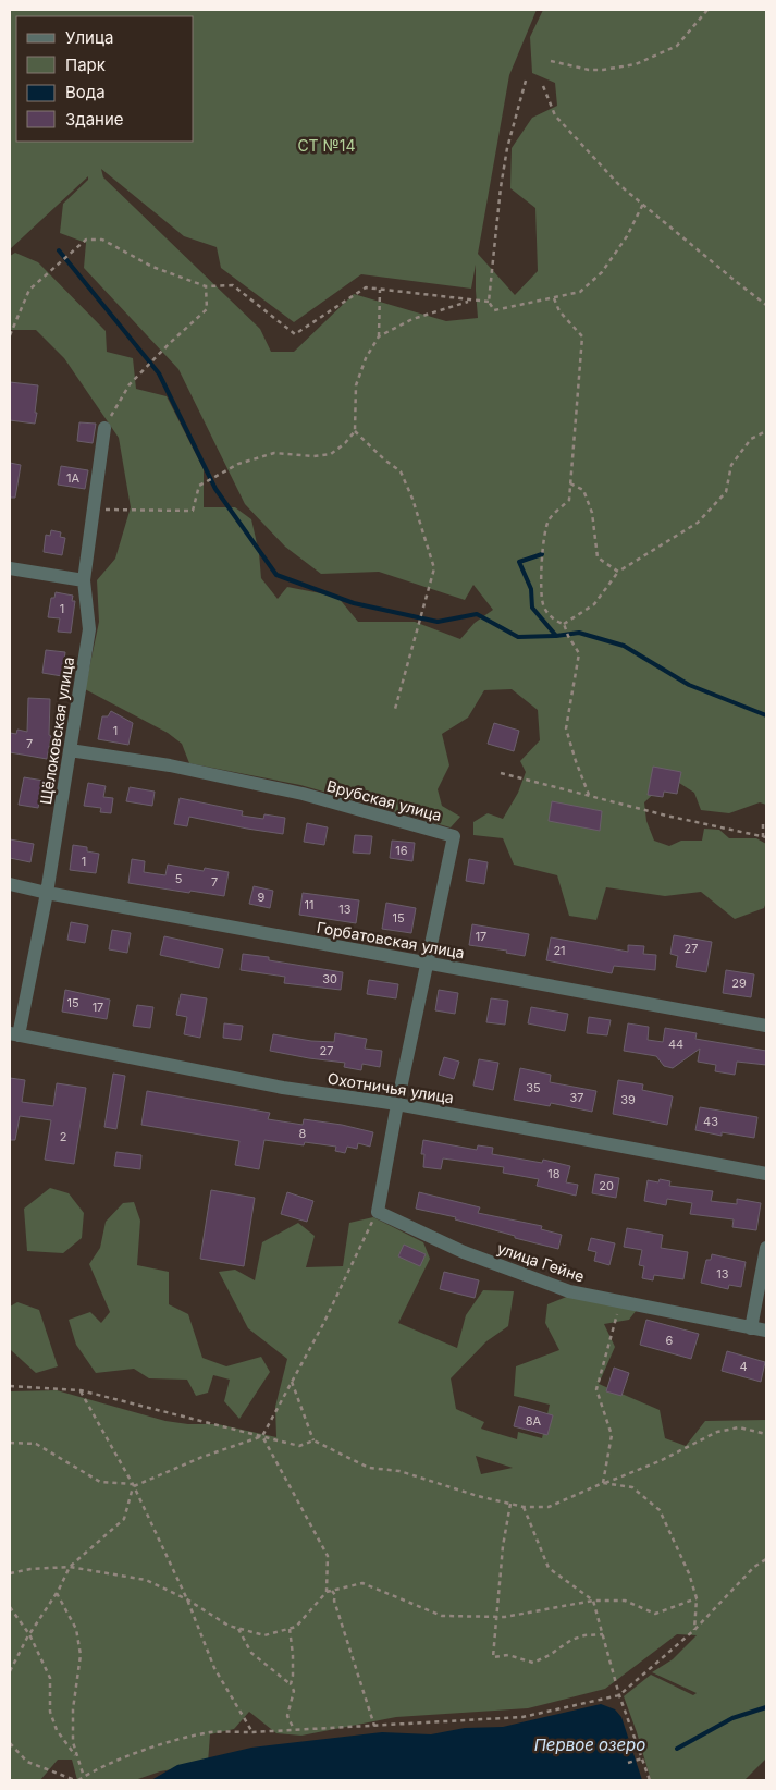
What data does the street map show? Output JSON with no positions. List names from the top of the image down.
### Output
{
  "streets": {
    "street": [
      "Щёлоковская улица",
      "Врубская улица",
      "Горбатовская улица",
      "Охотничья улица",
      "улица Гейне"
    ]
  },
  "crossings": [
    ["Щёлоковская улица", "Врубская улица"],
    ["Щёлоковская улица", "Горбатовская улица"],
    ["Щёлоковская улица", "Охотничья улица"],
    ["Врубская улица", "Горбатовская улица"],
    ["Врубская улица", "Охотничья улица"],
    ["Врубская улица", "улица Гейне"]
  ],
  "water": ["Первое озеро"],
  "parks": ["СТ №14"],
  "house_numbers": [
    "1А",
    "1",
    "1",
    "7",
    "16",
    "1",
    "5",
    "7",
    "9",
    "11",
    "13",
    "15",
    "17",
    "27",
    "21",
    "30",
    "29",
    "15",
    "17",
    "44",
    "27",
    "35",
    "37",
    "39",
    "43",
    "8",
    "2",
    "18",
    "20",
    "13",
    "6",
    "4",
    "8А"
  ],
  "legend": [
    "Улица",
    "Парк",
    "Вода",
    "Здание"
  ]
}
